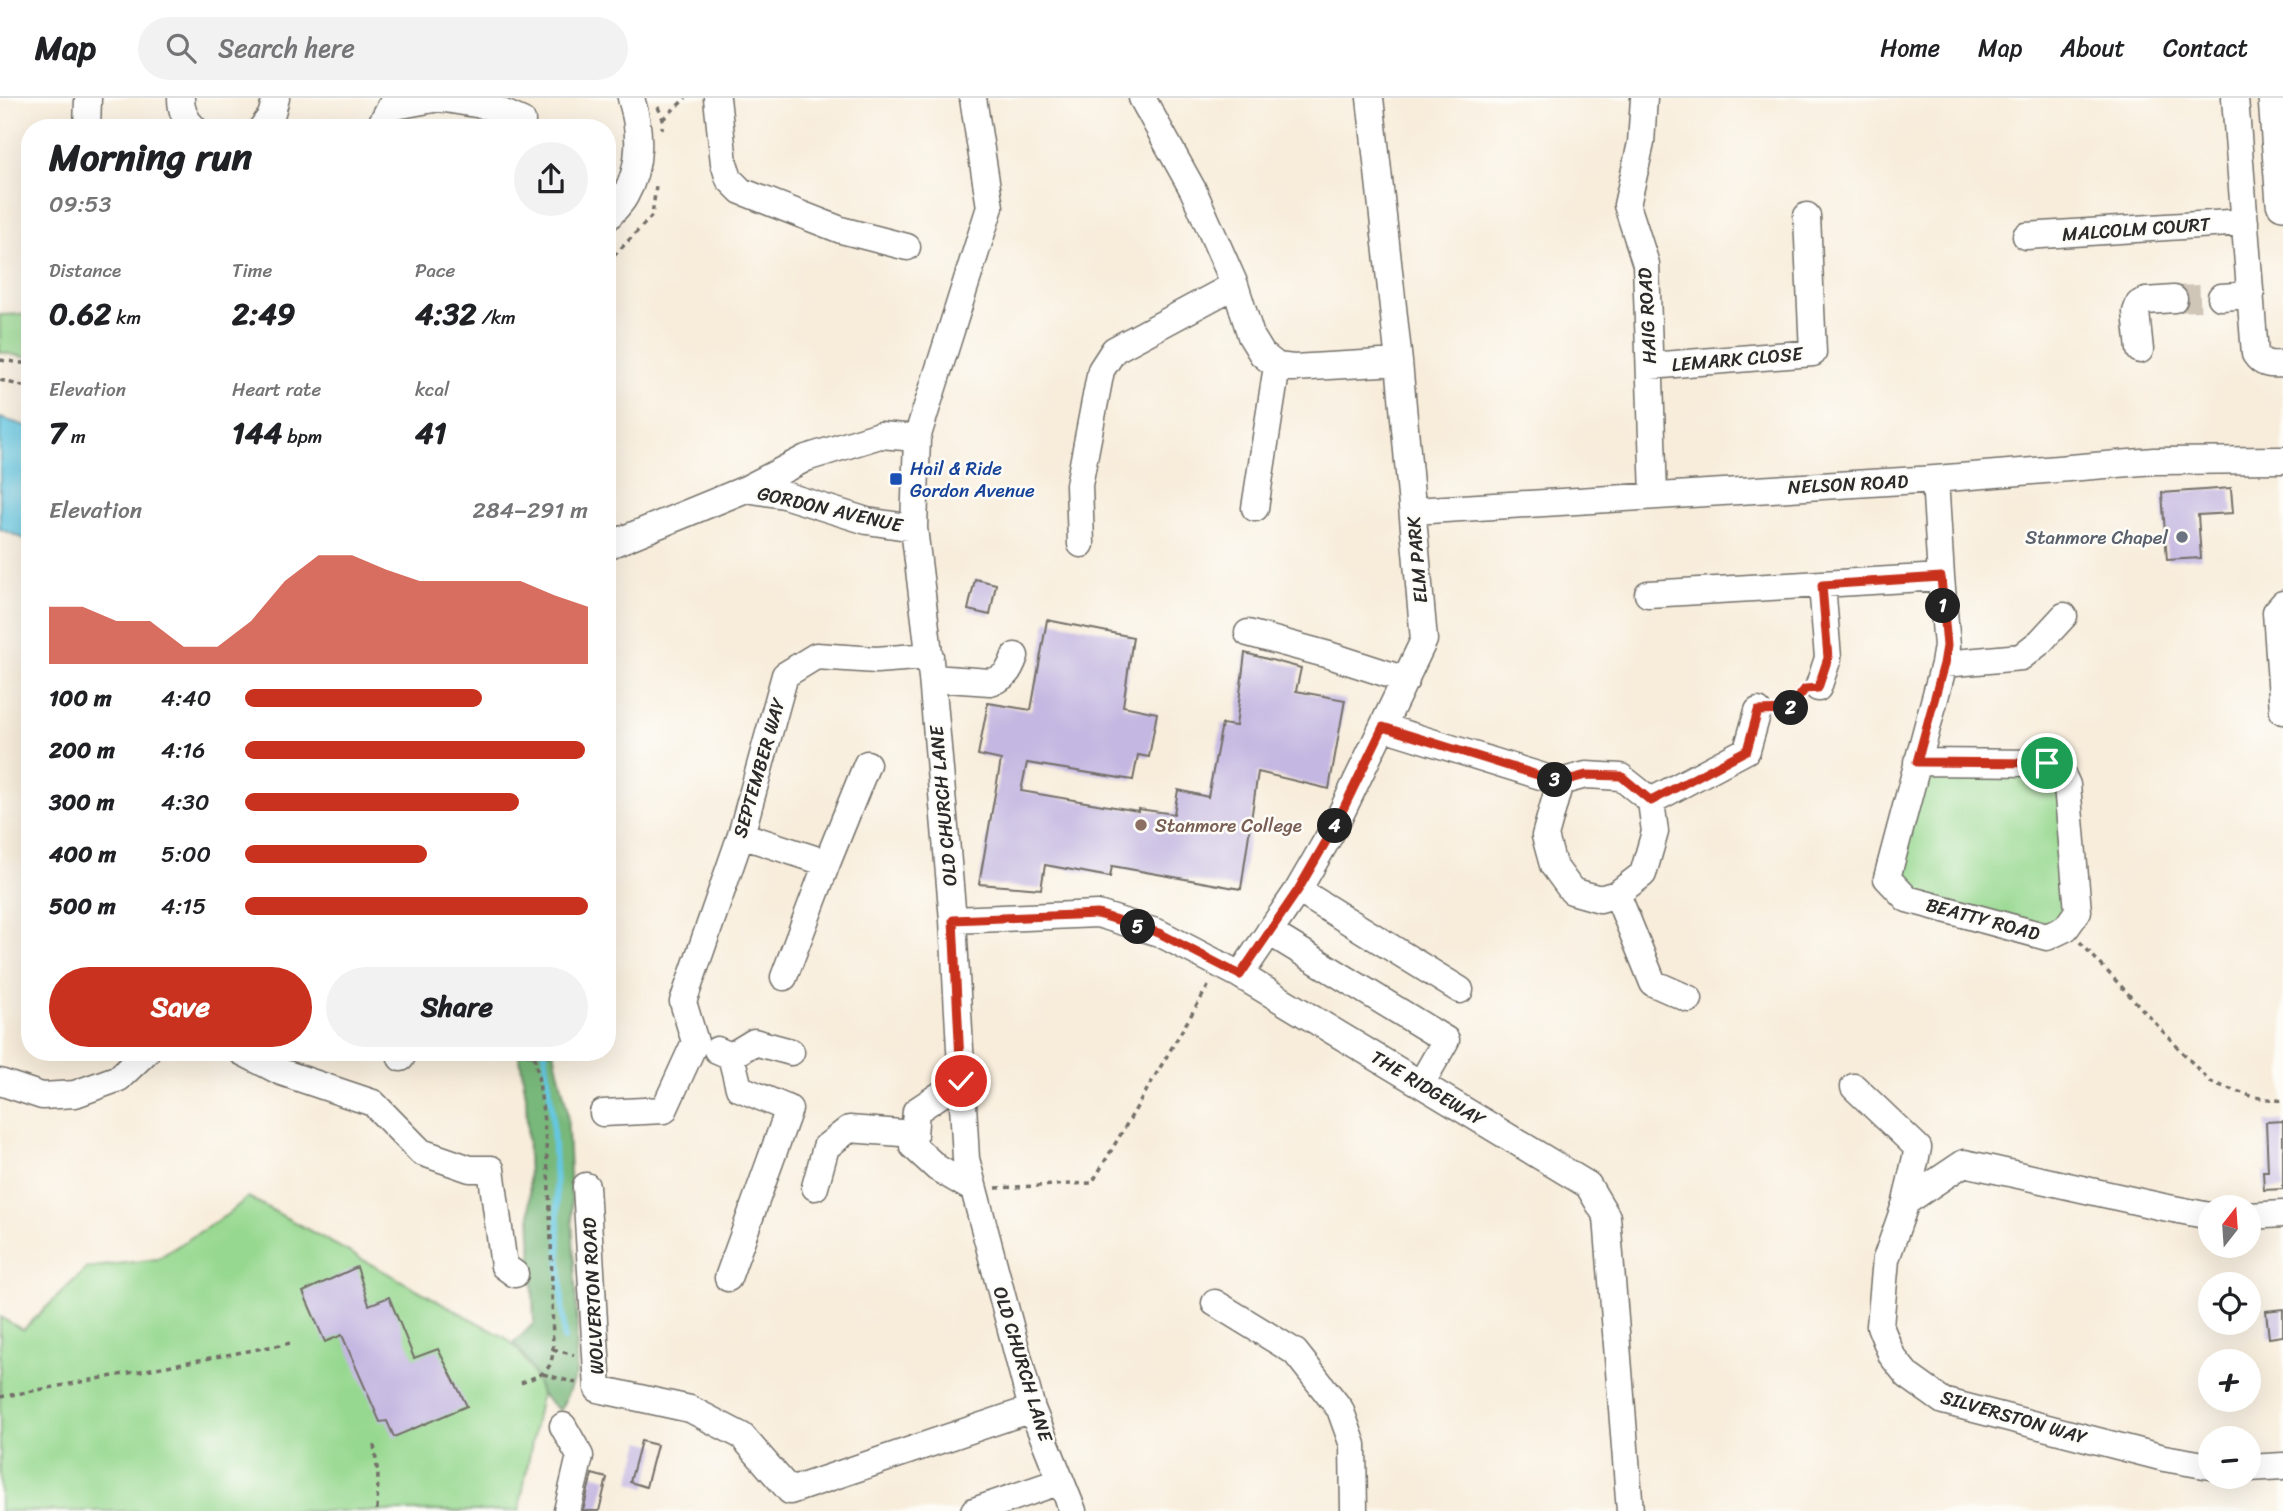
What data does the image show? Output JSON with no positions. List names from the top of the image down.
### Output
{
  "streets": {
    "street": [
      "MALCOLM COURT",
      "HAIG ROAD",
      "LEMARK CLOSE",
      "NELSON ROAD",
      "GORDON AVENUE",
      "ELM PARK",
      "SEPTEMBER WAY",
      "OLD CHURCH LANE",
      "BEATTY ROAD",
      "THE RIDGEWAY",
      "WOLVERTON ROAD",
      "SILVERSTON WAY"
    ]
  },
  "crossings": [
    ["HAIG ROAD", "LEMARK CLOSE"],
    ["HAIG ROAD", "NELSON ROAD"],
    ["NELSON ROAD", "ELM PARK"],
    ["NELSON ROAD", "BEATTY ROAD"],
    ["GORDON AVENUE", "OLD CHURCH LANE"],
    ["ELM PARK", "THE RIDGEWAY"],
    ["SEPTEMBER WAY", "OLD CHURCH LANE"],
    ["OLD CHURCH LANE", "THE RIDGEWAY"],
    ["OLD CHURCH LANE", "WOLVERTON ROAD"]
  ],
  "places": {
    "transit": ["Hail & Ride Gordon Avenue"],
    "other": ["Stanmore Chapel", "Stanmore College"]
  },
  "north": "top",
  "page": {
    "header": "Map",
    "search": "Search here",
    "nav": [
      "Home",
      "Map",
      "About",
      "Contact"
    ],
    "heading": ["Morning run", "09:53"],
    "stats": [
      ["Distance", "0.62 km"],
      ["Time", "2:49"],
      ["Pace", "4:32 /km"],
      ["Elevation", "7 m"],
      ["Heart rate", "144 bpm"],
      ["kcal", "41"]
    ],
    "chart": ["Elevation", "284–291 m"],
    "pins": [
      "1",
      "2",
      "3",
      "4",
      "5"
    ],
    "list": [
      {
        "name": "100 m",
        "note": "4:40"
      },
      {
        "name": "200 m",
        "note": "4:16"
      },
      {
        "name": "300 m",
        "note": "4:30"
      },
      {
        "name": "400 m",
        "note": "5:00"
      },
      {
        "name": "500 m",
        "note": "4:15"
      }
    ],
    "buttons": ["Save", "Share"],
    "map_buttons": ["+", "−"]
  }
}
